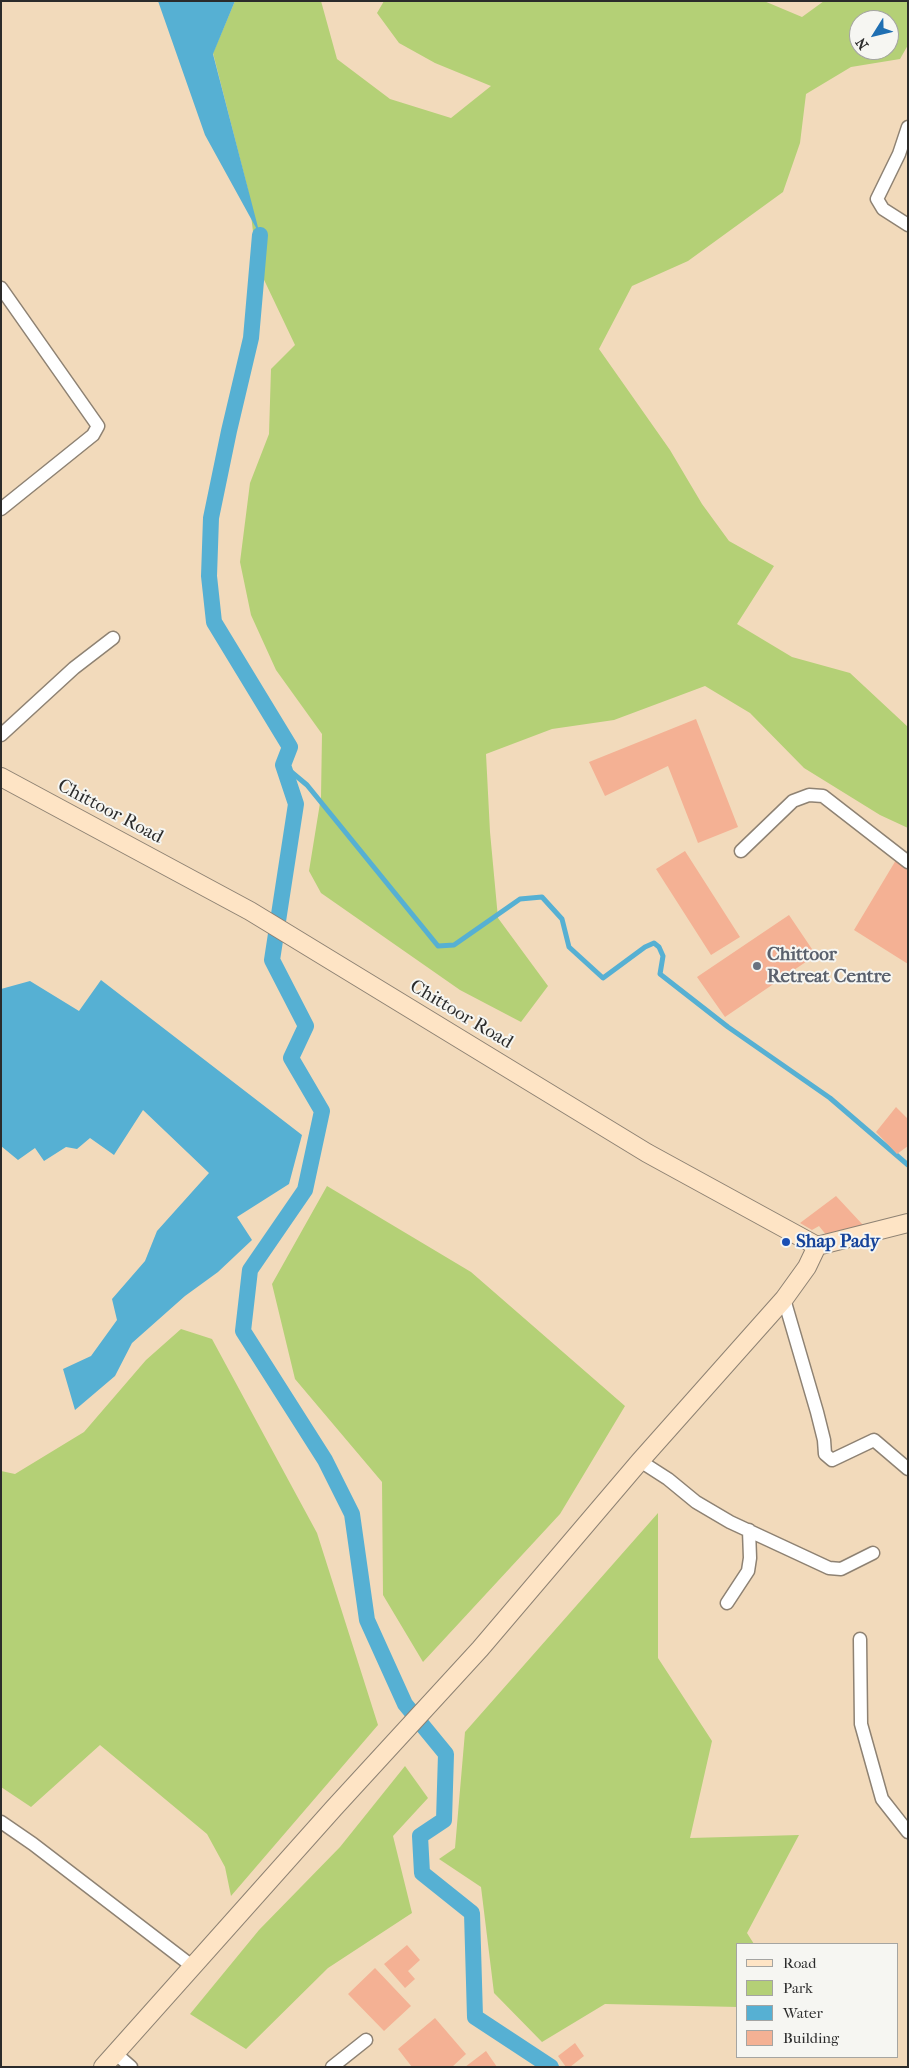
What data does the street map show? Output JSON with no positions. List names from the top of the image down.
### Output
{
  "streets": {
    "main road": ["Chittoor Road"]
  },
  "places": ["Chittoor Retreat Centre", "Shap Pady"],
  "legend": [
    "Road",
    "Park",
    "Water",
    "Building"
  ],
  "north": "bottom left"
}
